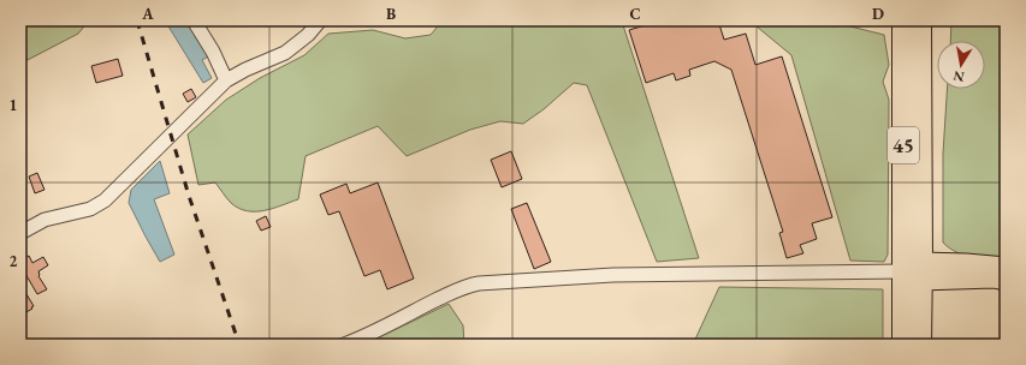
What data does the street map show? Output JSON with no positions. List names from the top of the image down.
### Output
{
  "streets": {
    "highway": ["45"]
  },
  "north": "bottom",
  "grid": {
    "columns": [
      "A",
      "B",
      "C",
      "D"
    ],
    "rows": ["1", "2"]
  }
}
